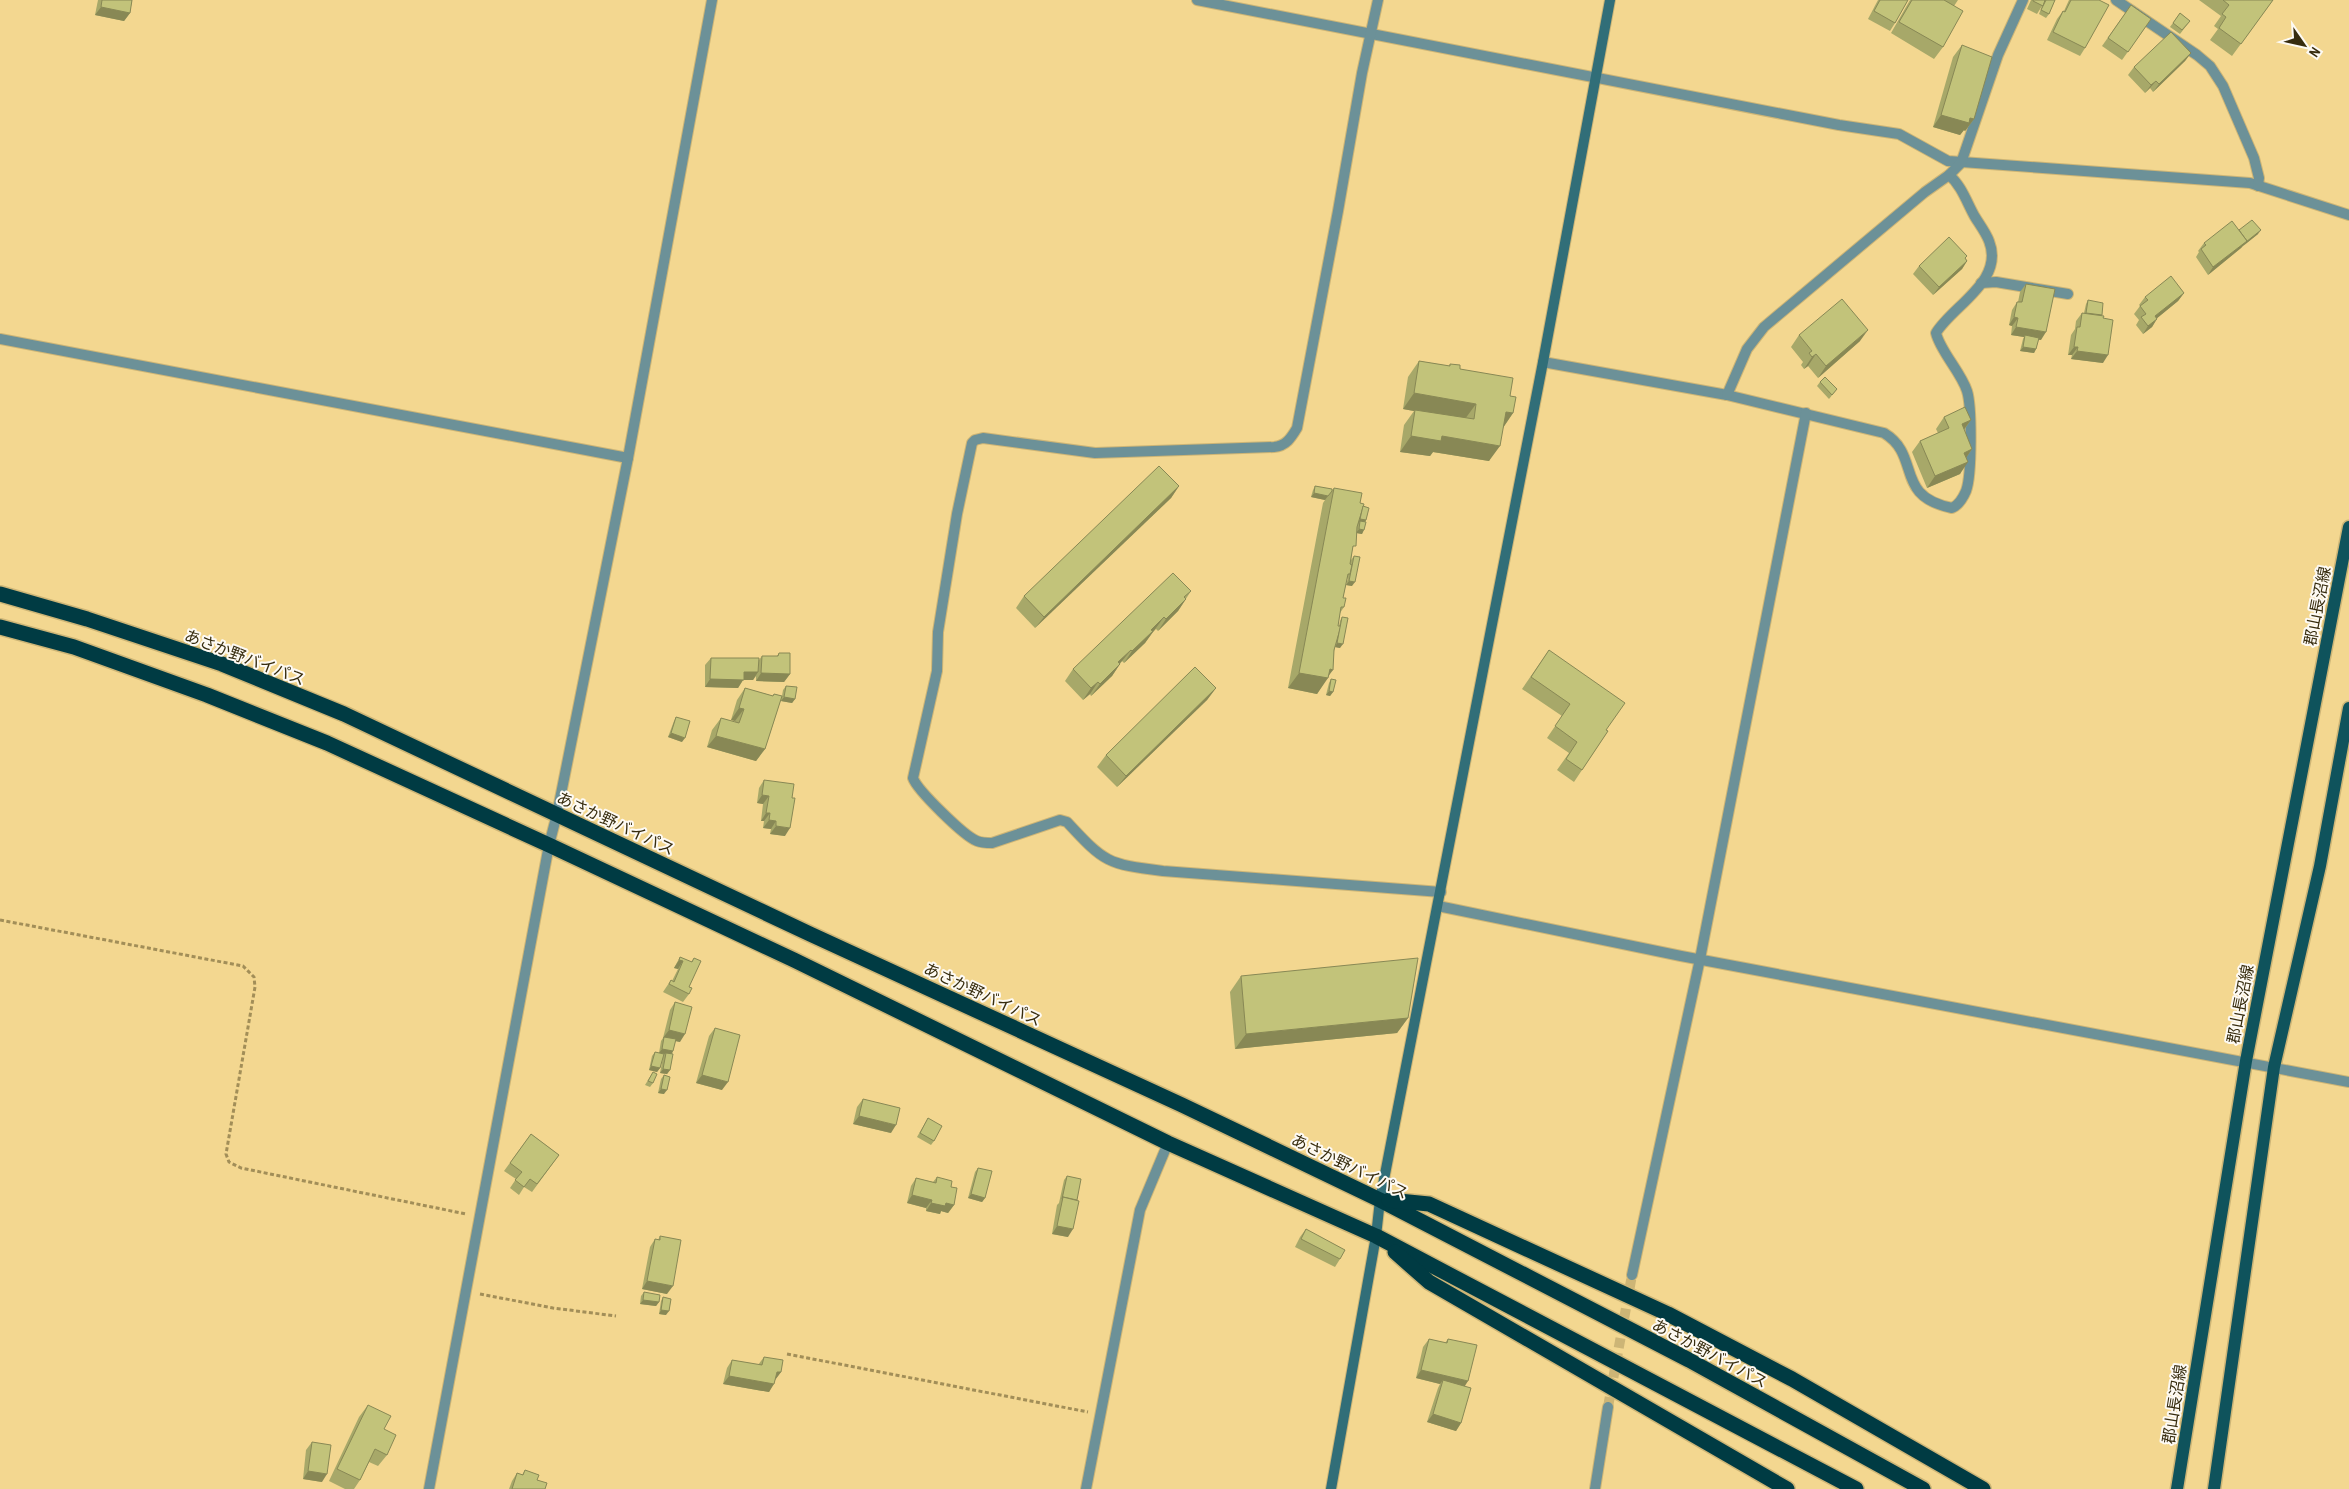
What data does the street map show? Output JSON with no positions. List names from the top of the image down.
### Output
{
  "streets": {
    "highway": ["あさか野バイパス"],
    "main road": ["郡山長沼線"]
  },
  "north": "bottom right"
}
